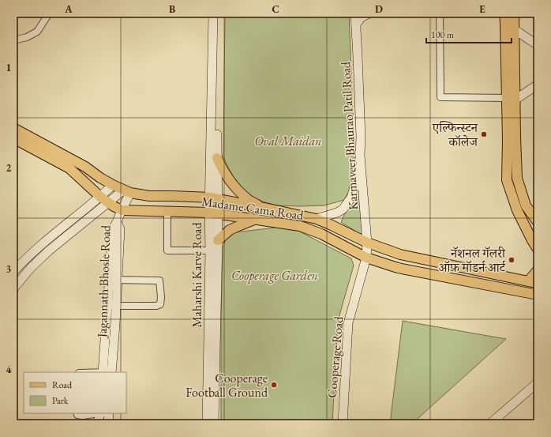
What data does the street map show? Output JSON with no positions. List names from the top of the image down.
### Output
{
  "streets": {
    "main road": [
      "Karmaveer Bhaurao Patil Road",
      "Madame Cama Road",
      "Maharshi Karve Road",
      "Jagannath Bhosle Road",
      "Cooperage Road"
    ]
  },
  "crossings": [
    ["Karmaveer Bhaurao Patil Road", "Madame Cama Road"],
    ["Karmaveer Bhaurao Patil Road", "Cooperage Road"],
    ["Madame Cama Road", "Maharshi Karve Road"],
    ["Madame Cama Road", "Jagannath Bhosle Road"],
    ["Madame Cama Road", "Cooperage Road"]
  ],
  "parks": ["Oval Maidan", "Cooperage Garden"],
  "places": ["एल्फिन्स्टन कॉलेज", "नॅशनल गॅलरी ऑफ मॉडर्न आर्ट", "Cooperage Football Ground"],
  "legend": ["Road", "Park"],
  "scale_bar": "100 m",
  "grid": {
    "columns": [
      "A",
      "B",
      "C",
      "D",
      "E"
    ],
    "rows": [
      "1",
      "2",
      "3",
      "4"
    ]
  }
}
